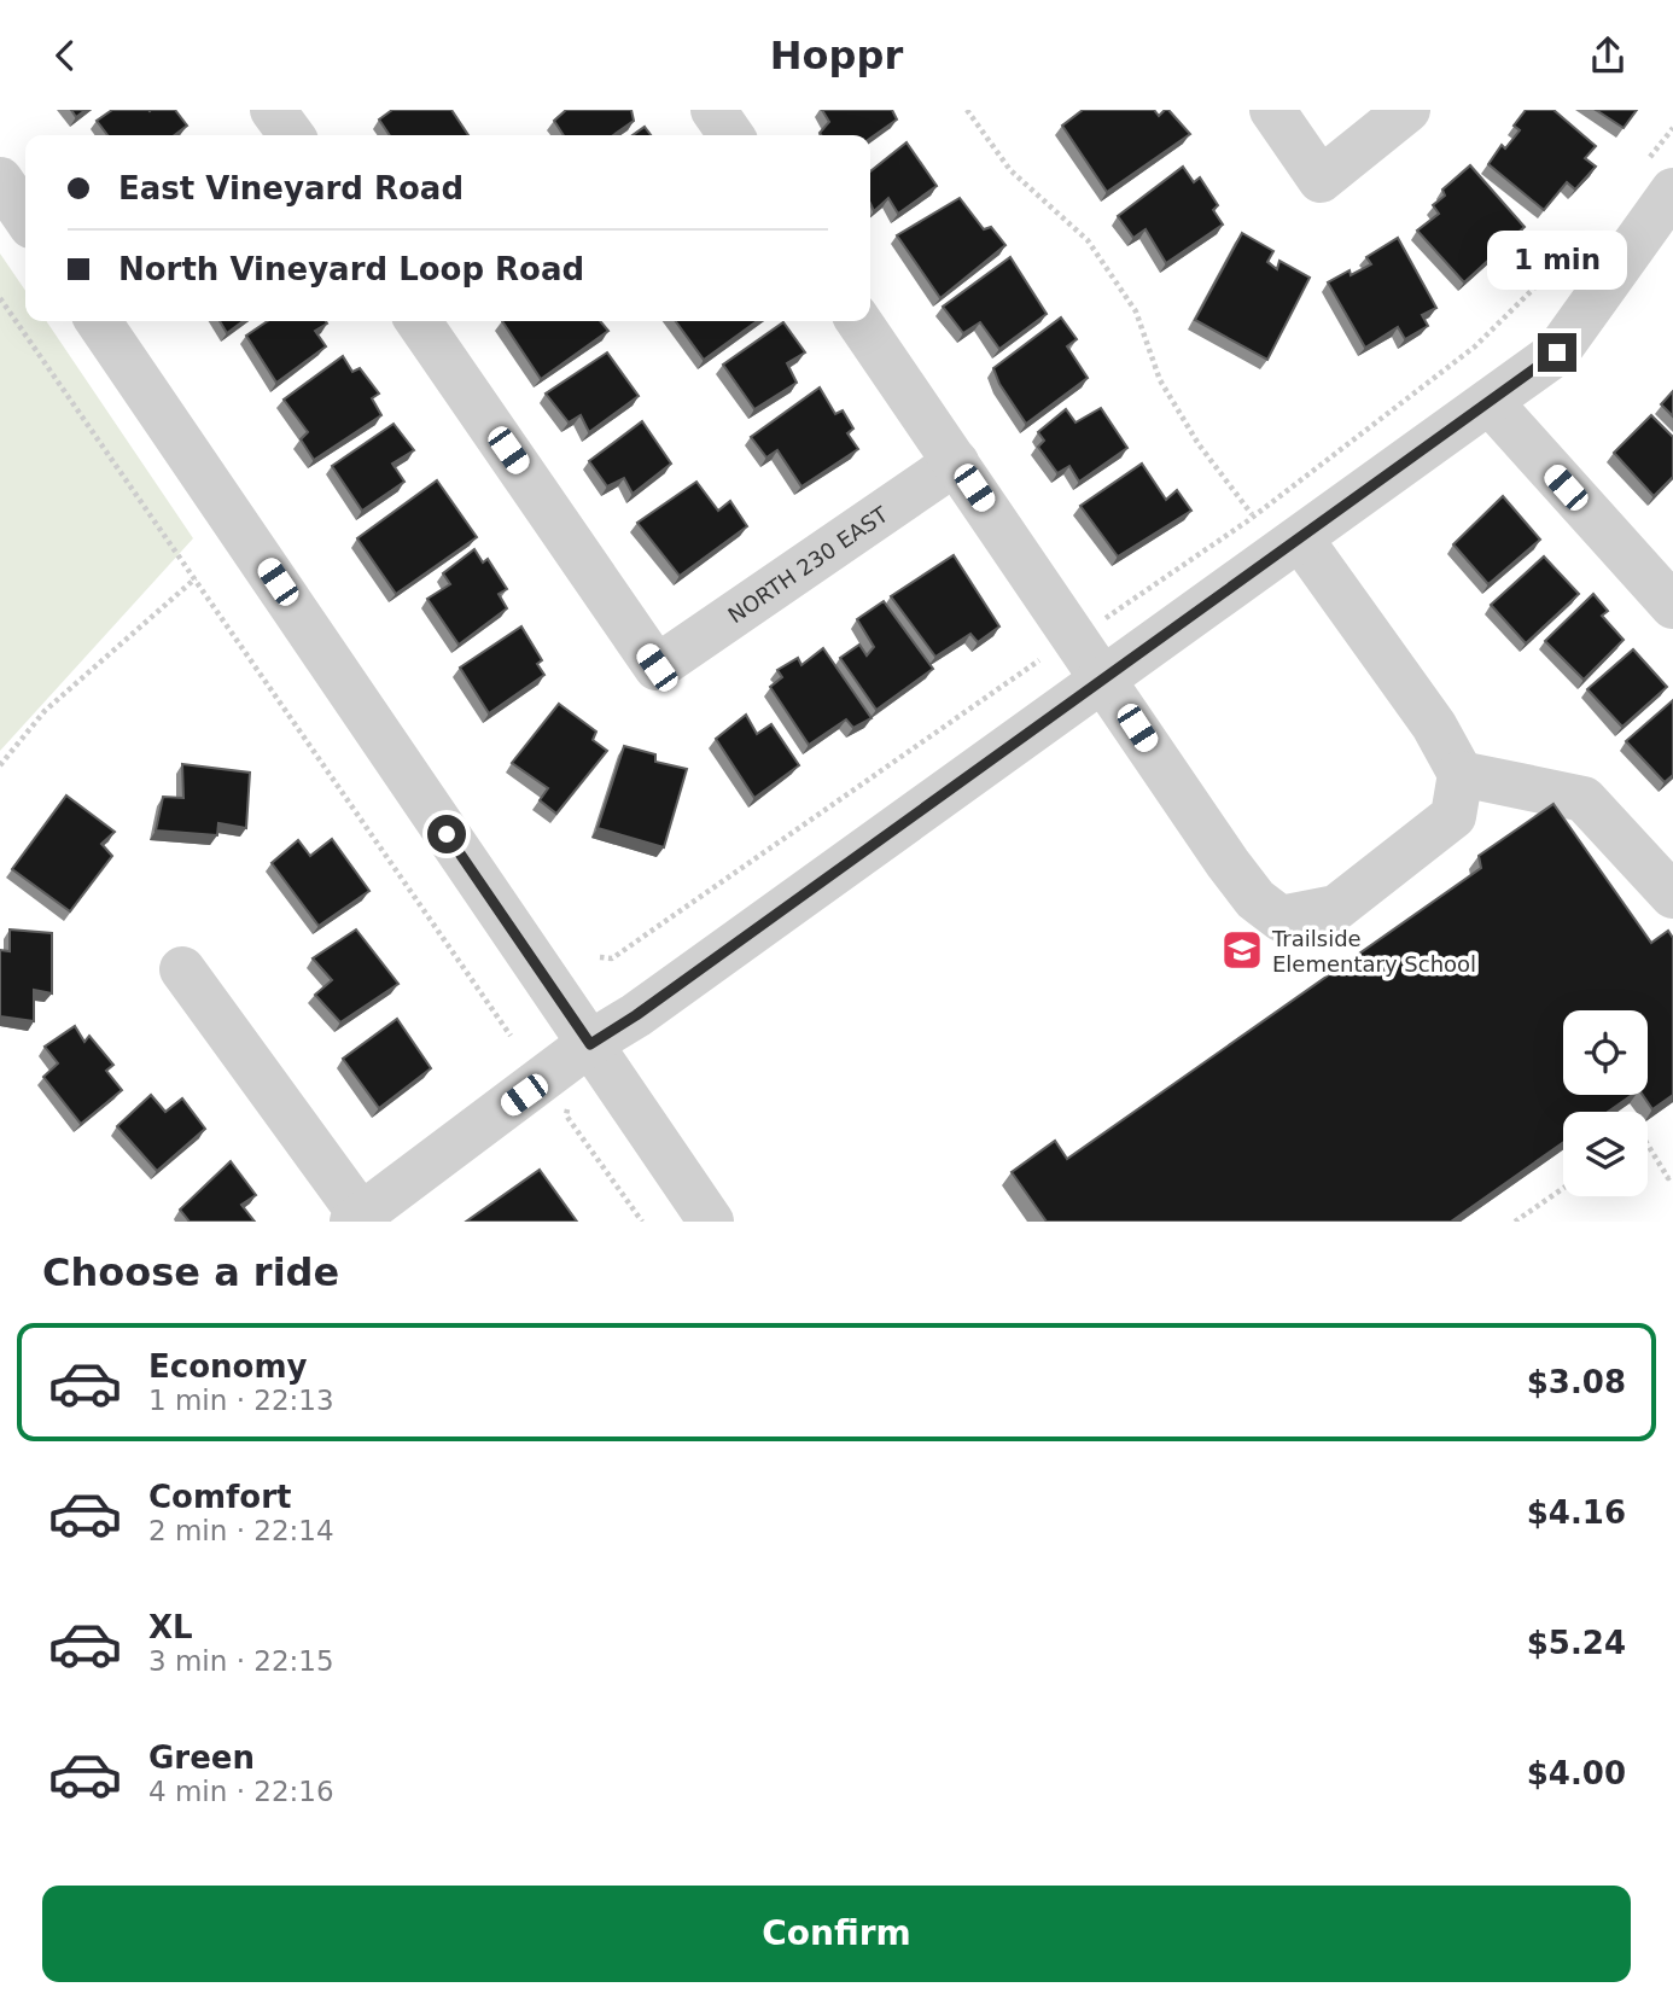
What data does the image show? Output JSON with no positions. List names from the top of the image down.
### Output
{
  "streets": {
    "street": ["NORTH 230 EAST"]
  },
  "places": {
    "school or university": ["Trailside Elementary School"]
  },
  "page": {
    "header": "Hoppr",
    "banner": ["East Vineyard Road", "North Vineyard Loop Road"],
    "bubble": "1 min",
    "heading": "Choose a ride",
    "list": [
      {
        "name": "Economy",
        "note": "1 min · 22:13",
        "value": "$3.08"
      },
      {
        "name": "Comfort",
        "note": "2 min · 22:14",
        "value": "$4.16"
      },
      {
        "name": "XL",
        "note": "3 min · 22:15",
        "value": "$5.24"
      },
      {
        "name": "Green",
        "note": "4 min · 22:16",
        "value": "$4.00"
      }
    ],
    "buttons": "Confirm"
  }
}
